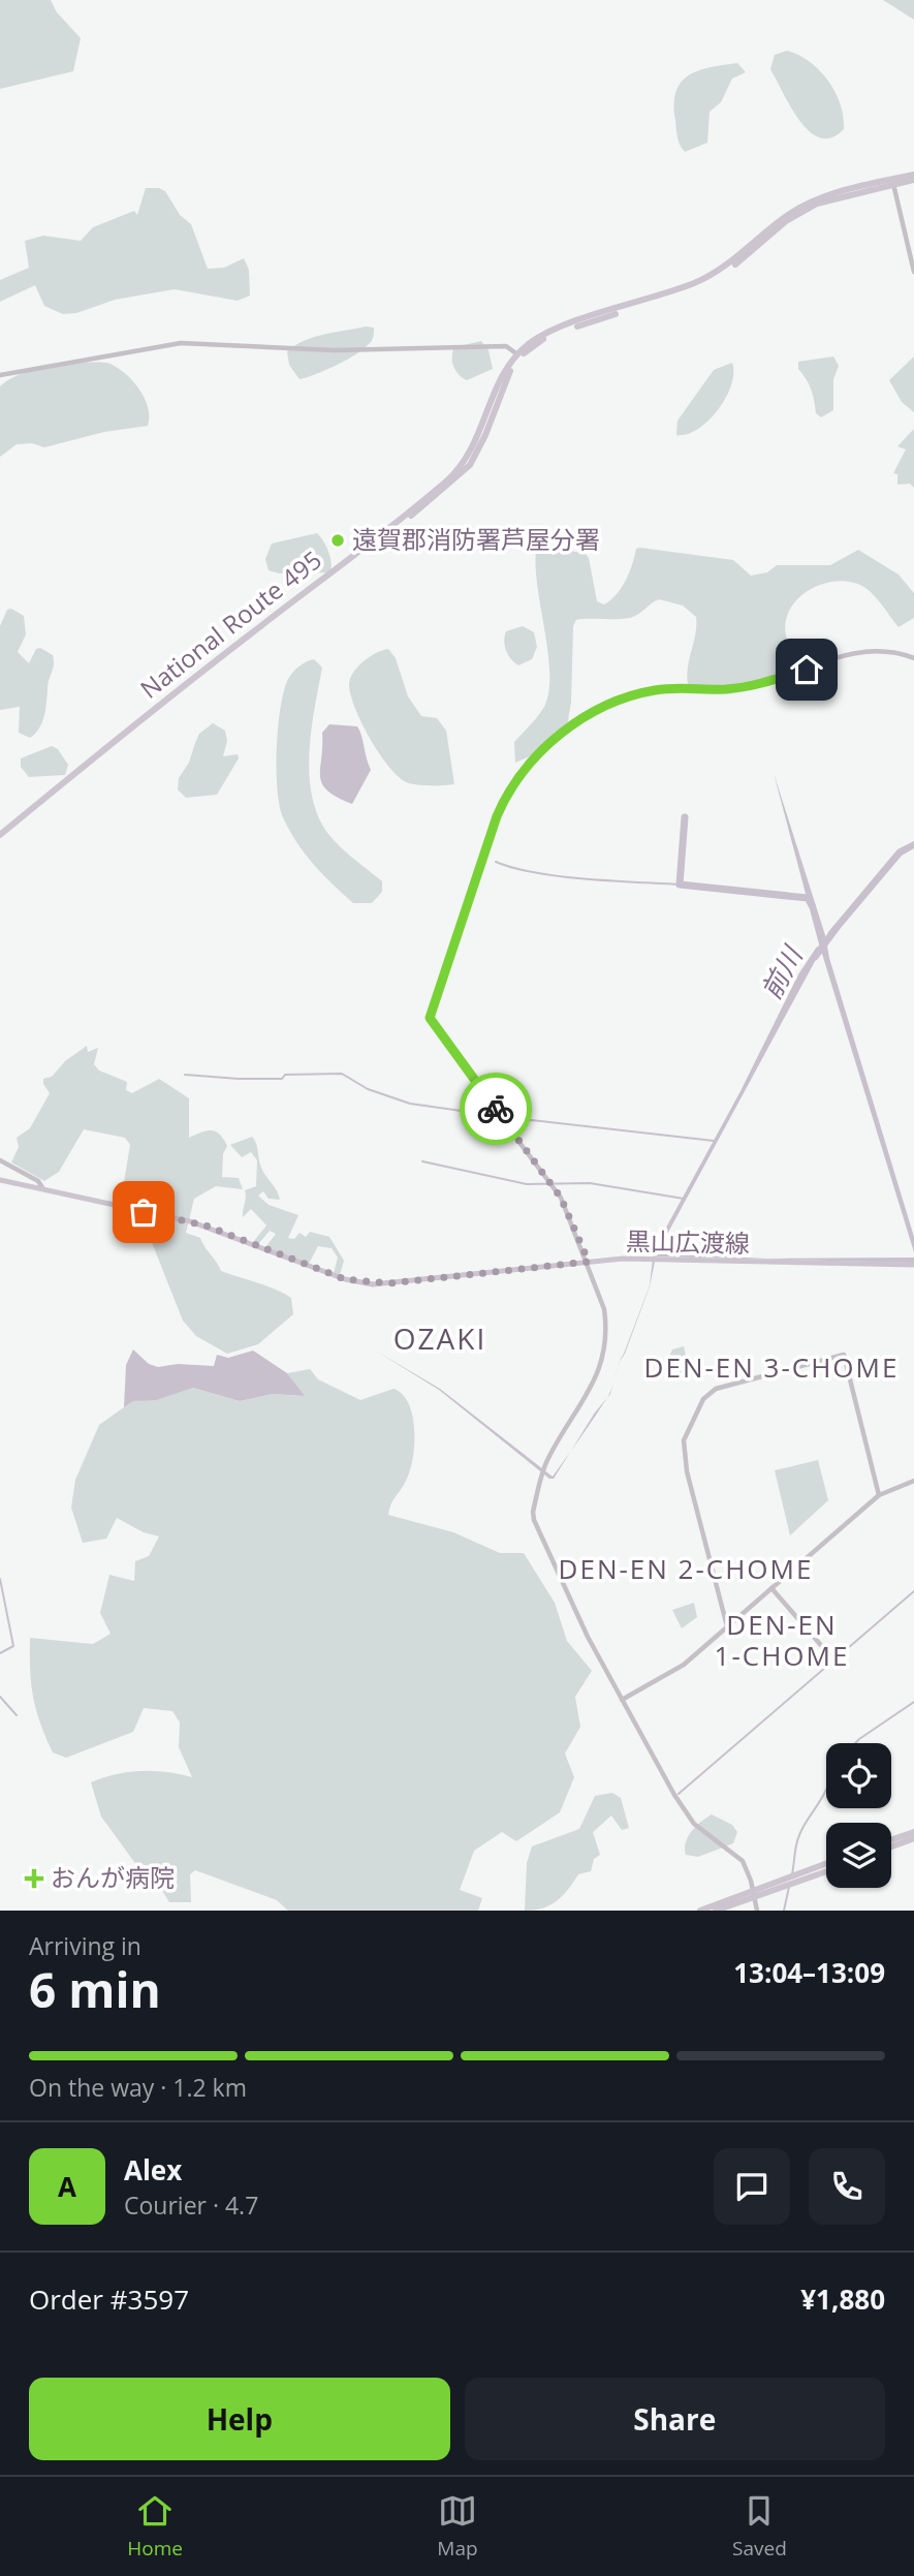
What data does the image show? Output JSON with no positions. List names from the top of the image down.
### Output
{
  "streets": {
    "highway": ["National Route 495"],
    "main road": ["黒山広渡線"]
  },
  "districts": [
    "OZAKI",
    "DEN-EN 3-CHOME",
    "DEN-EN 2-CHOME",
    "DEN-EN 1-CHOME"
  ],
  "water": ["前川"],
  "places": {
    "other": ["遠賀郡消防署芦屋分署"],
    "health": ["おんが病院"]
  },
  "page": {
    "heading": ["6 min", "Arriving in", "13:04–13:09"],
    "panel": [
      "Alex",
      "Courier · 4.7",
      "Order #3597",
      "¥1,880"
    ],
    "bar": "On the way · 1.2 km",
    "round": "A",
    "buttons": ["Help", "Share"],
    "tabs": ["Home", "Map", "Saved"]
  }
}
